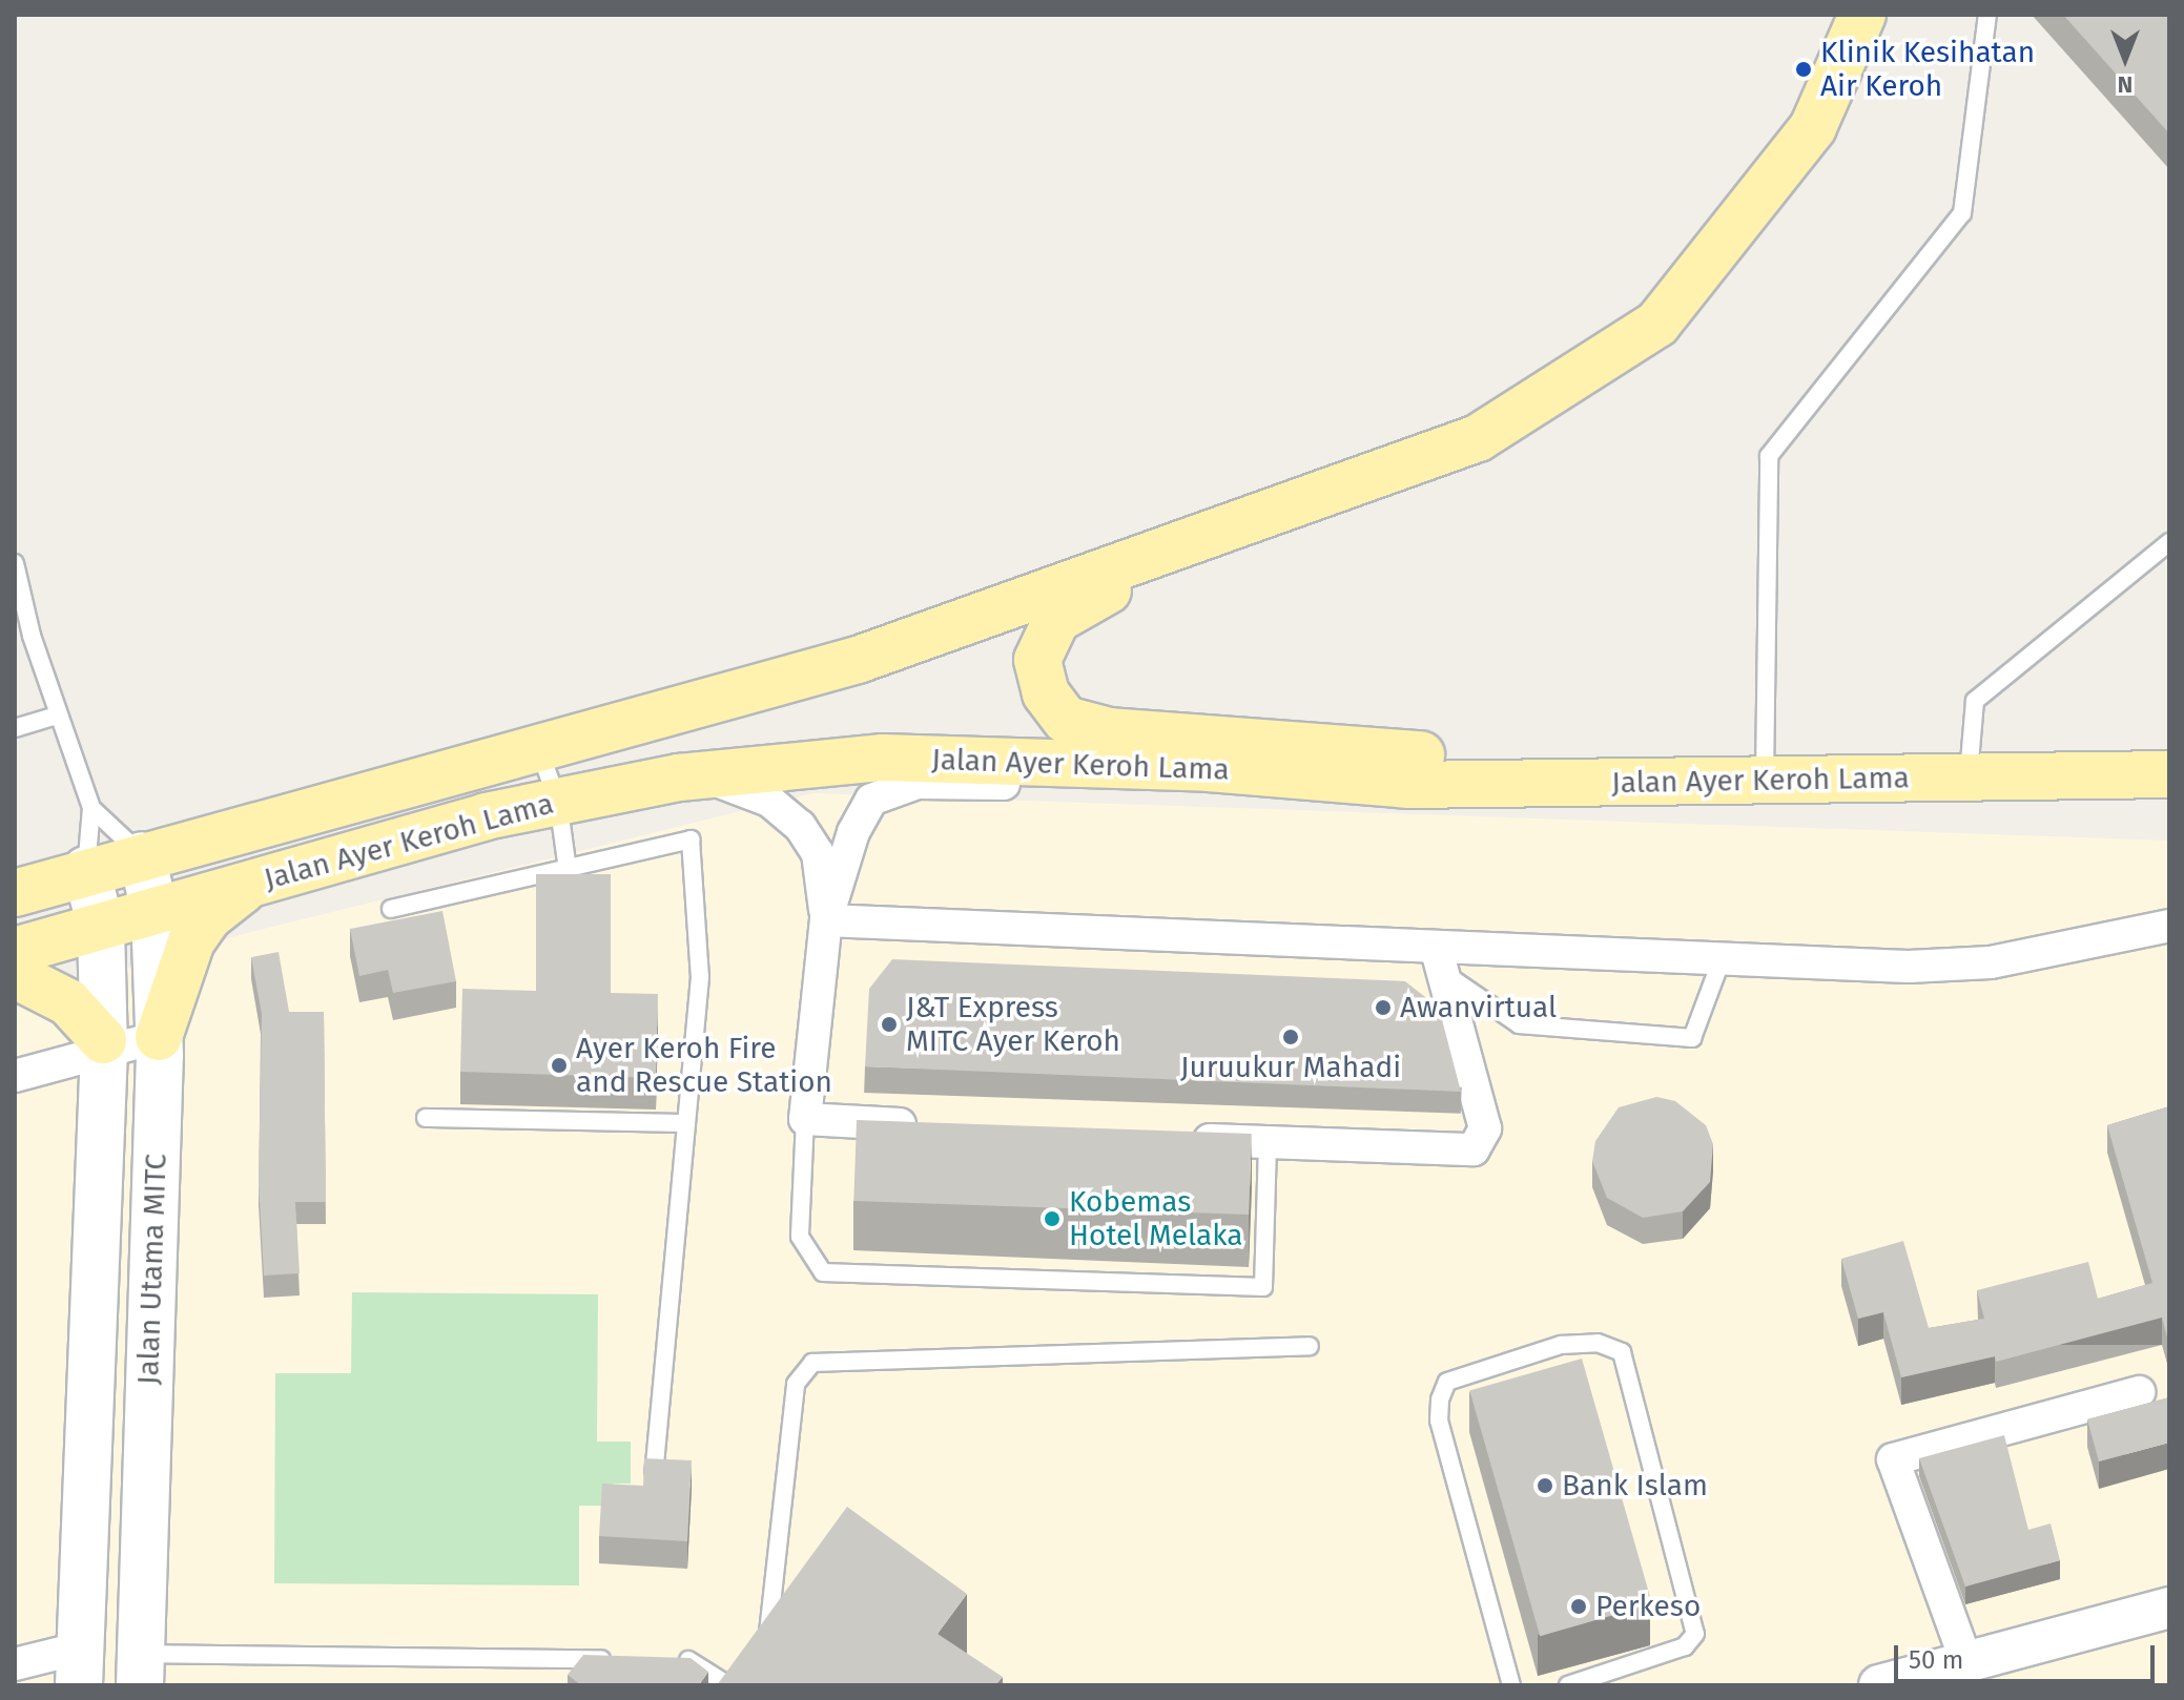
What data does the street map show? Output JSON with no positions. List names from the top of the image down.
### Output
{
  "streets": {
    "main road": ["Jalan Ayer Keroh Lama", "Jalan Utama MITC"]
  },
  "crossings": [
    ["Jalan Ayer Keroh Lama", "Jalan Utama MITC"]
  ],
  "places": [
    "Klinik Kesihatan Air Keroh",
    "Awanvirtual",
    "J&T Express MITC Ayer Keroh",
    "Juruukur Mahadi",
    "Ayer Keroh Fire and Rescue Station",
    "Kobemas Hotel Melaka",
    "Bank Islam",
    "Perkeso"
  ],
  "scale_bar": "50 m",
  "north": "bottom"
}
